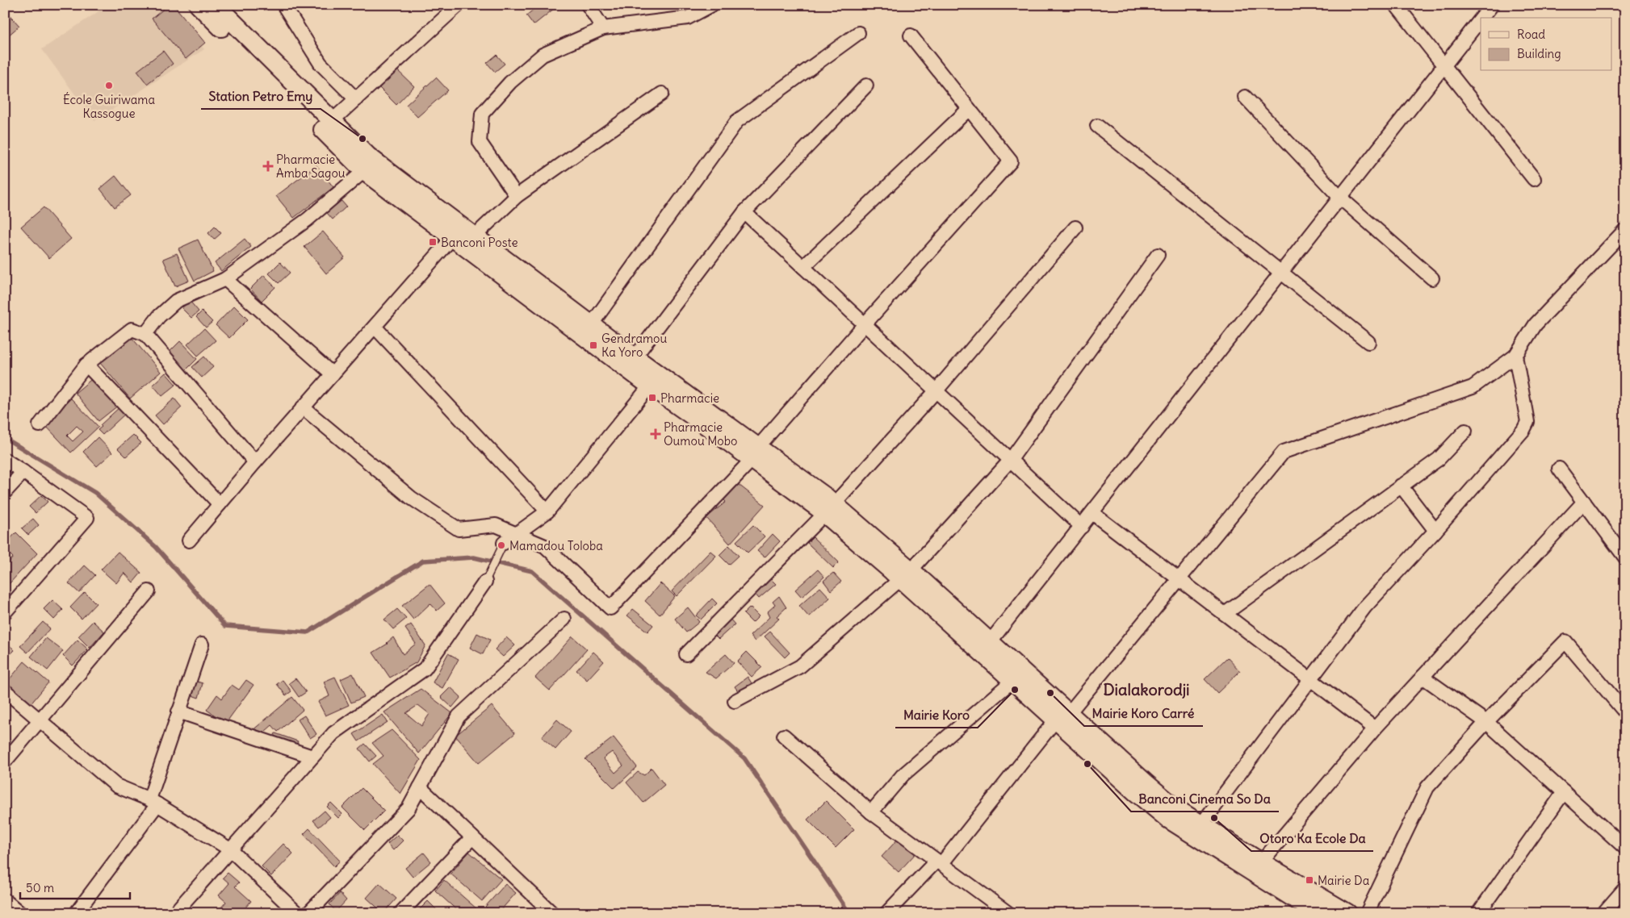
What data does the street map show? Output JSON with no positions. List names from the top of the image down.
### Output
{
  "districts": ["Dialakorodji"],
  "places": {
    "other": [
      "École Guiriwama Kassogue",
      "Station Petro Emy",
      "Mamadou Toloba",
      "Mairie Koro",
      "Mairie Koro Carré",
      "Banconi Cinema So Da",
      "Otoro Ka Ecole Da"
    ],
    "health": ["Pharmacie Amba Sagou", "Pharmacie Oumou Mobo"],
    "transit": [
      "Banconi Poste",
      "Gendramou Ka Yoro",
      "Pharmacie",
      "Mairie Da"
    ]
  },
  "legend": ["Road", "Building"],
  "scale_bar": "50 m"
}
